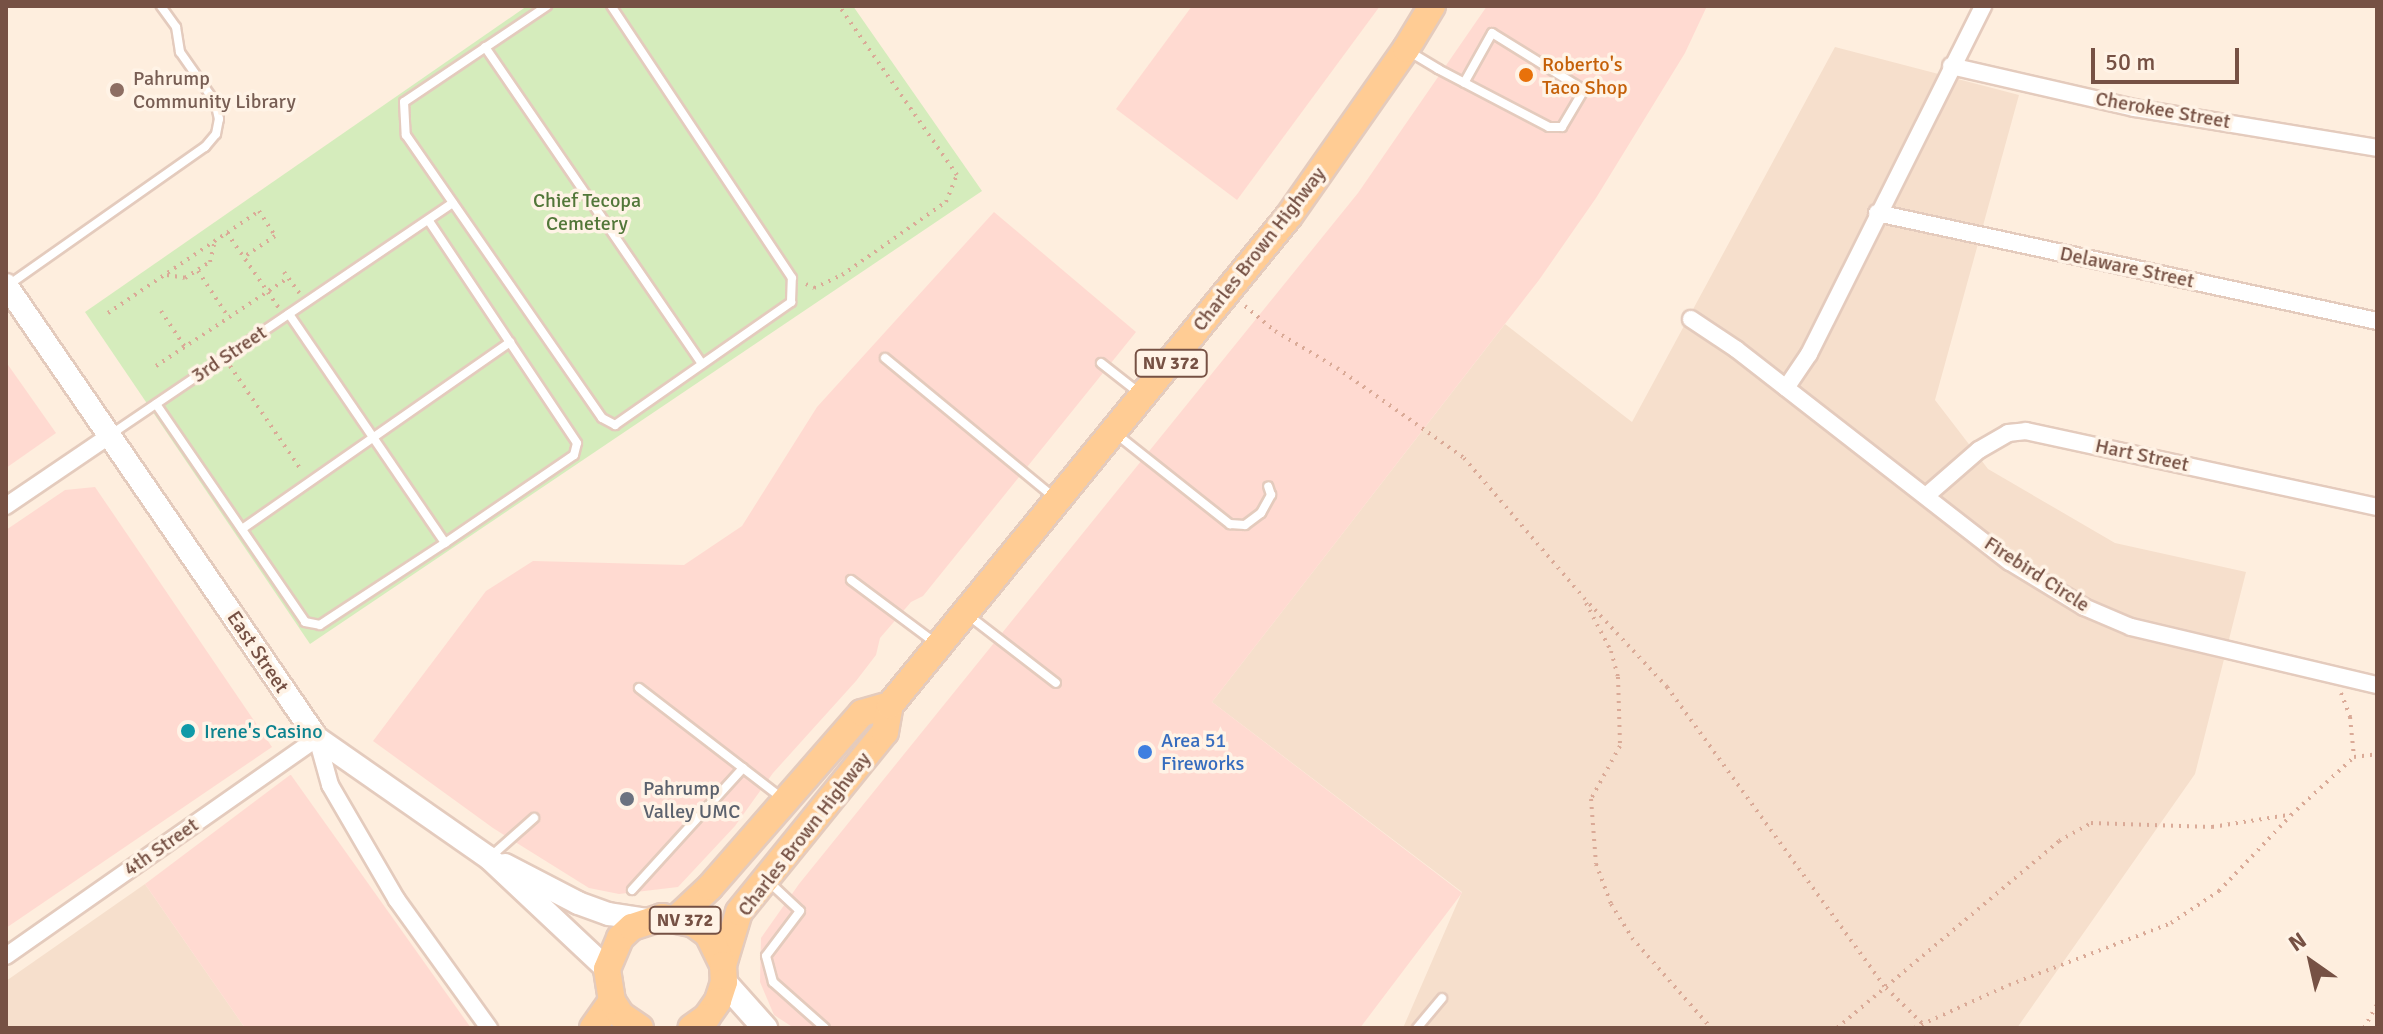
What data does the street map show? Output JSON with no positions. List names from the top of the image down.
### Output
{
  "streets": {
    "main road": ["Charles Brown Highway", "NV 372"],
    "street": [
      "Cherokee Street",
      "Delaware Street",
      "3rd Street",
      "Hart Street",
      "Firebird Circle",
      "East Street",
      "4th Street"
    ]
  },
  "crossings": [
    ["Charles Brown Highway", "NV 372"],
    ["3rd Street", "East Street"],
    ["Hart Street", "Firebird Circle"],
    ["East Street", "4th Street"]
  ],
  "parks": ["Chief Tecopa Cemetery"],
  "places": [
    "Roberto's Taco Shop",
    "Pahrump Community Library",
    "Irene's Casino",
    "Area 51 Fireworks",
    "Pahrump Valley UMC"
  ],
  "scale_bar": "50 m",
  "north": "top left"
}
